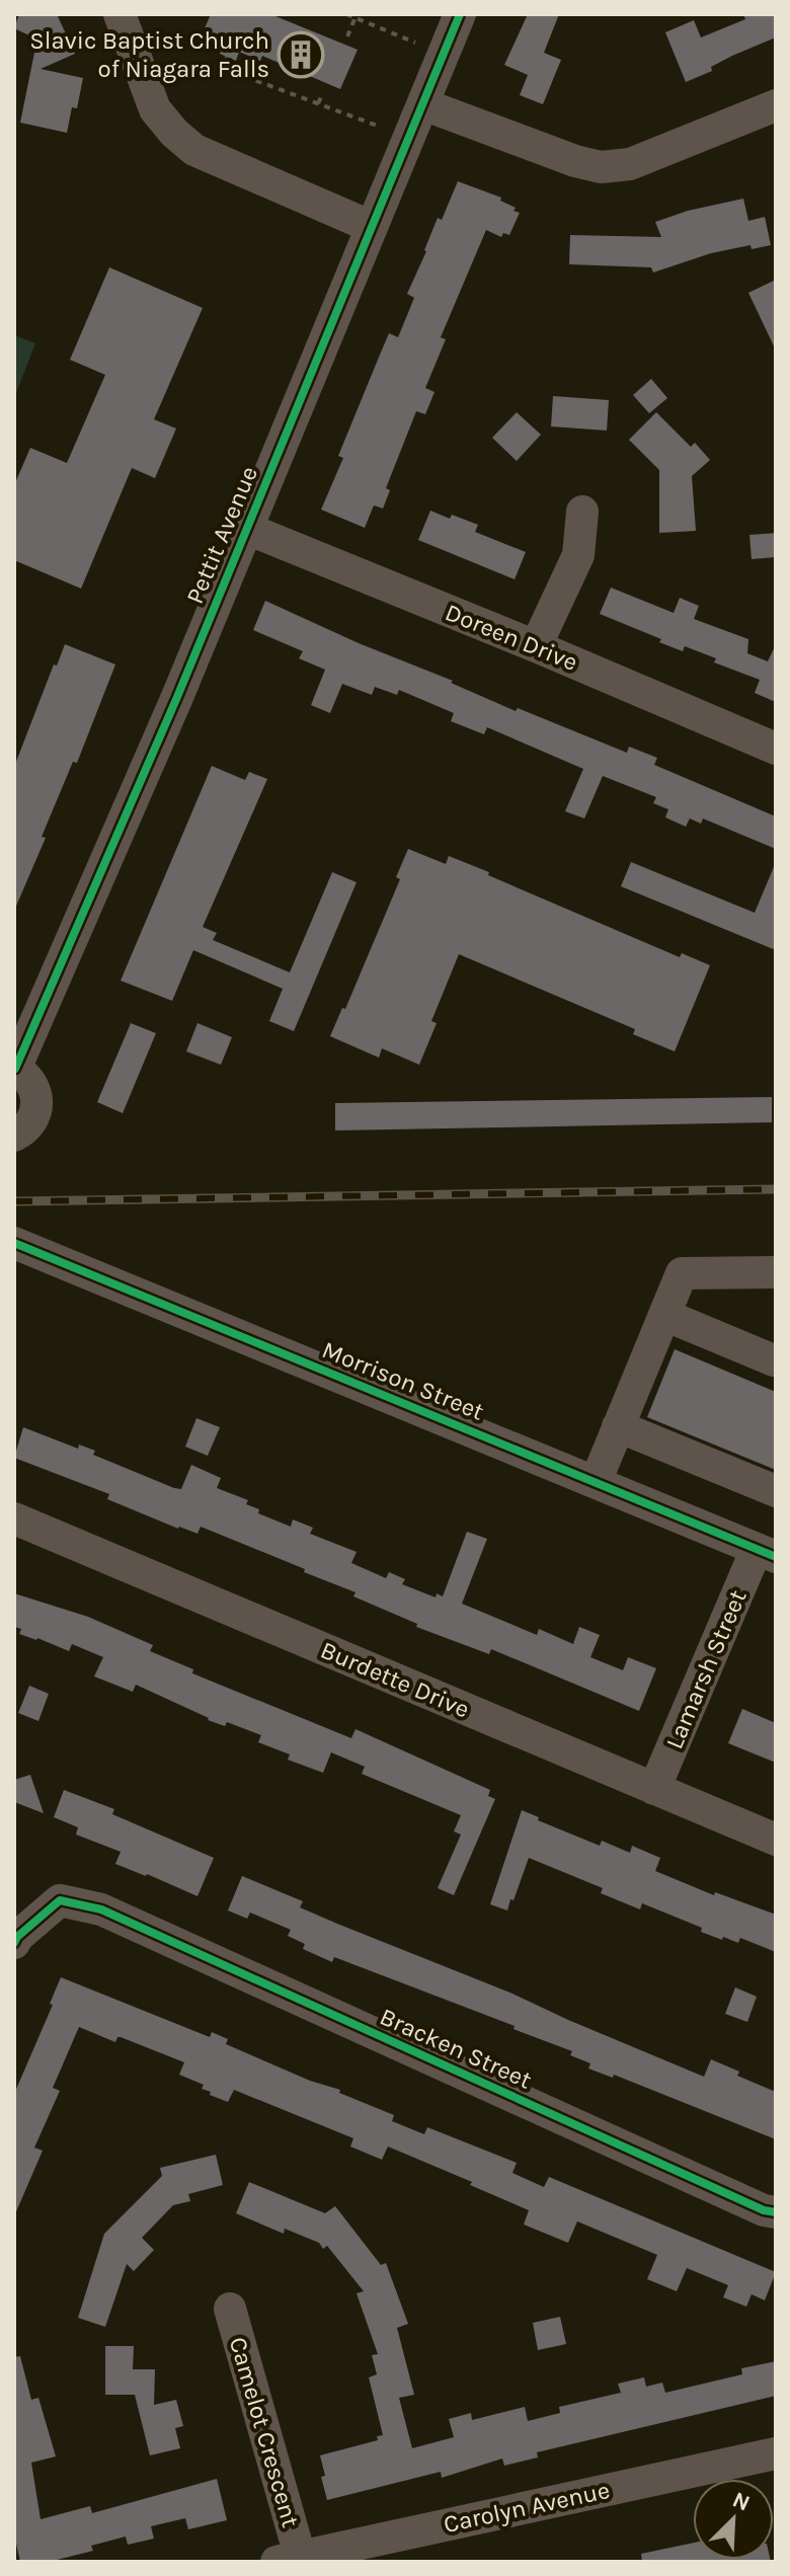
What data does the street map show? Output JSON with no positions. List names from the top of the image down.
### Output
{
  "streets": {
    "street": [
      "Pettit Avenue",
      "Doreen Drive",
      "Morrison Street",
      "Lamarsh Street",
      "Burdette Drive",
      "Bracken Street",
      "Camelot Crescent",
      "Carolyn Avenue"
    ]
  },
  "crossings": [
    ["Pettit Avenue", "Doreen Drive"],
    ["Morrison Street", "Lamarsh Street"],
    ["Lamarsh Street", "Burdette Drive"],
    ["Camelot Crescent", "Carolyn Avenue"]
  ],
  "places": {
    "building": ["Slavic Baptist Church of Niagara Falls"]
  },
  "north": "top right"
}
